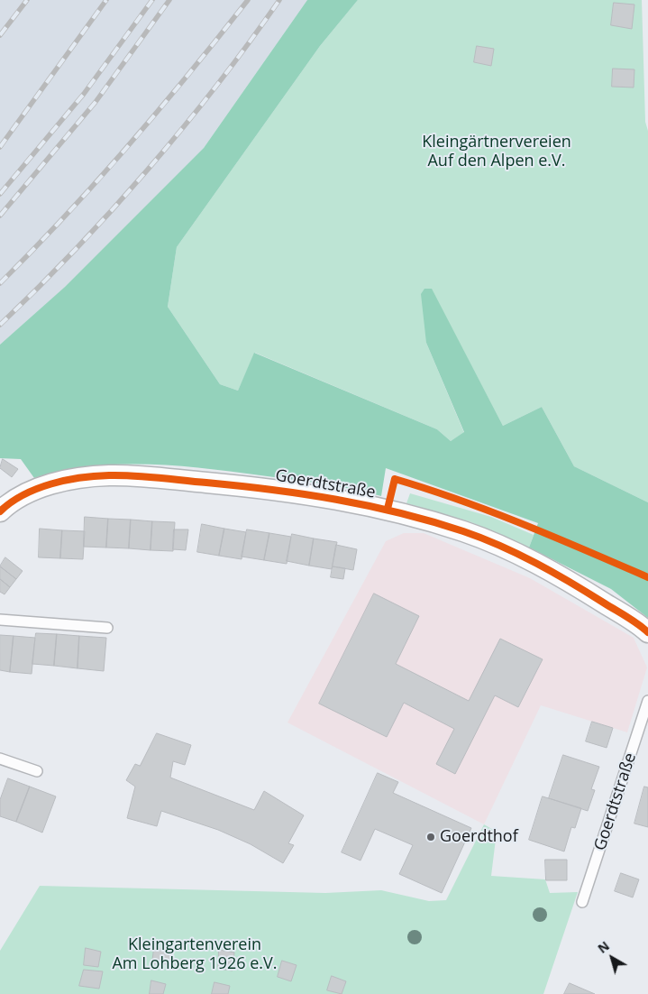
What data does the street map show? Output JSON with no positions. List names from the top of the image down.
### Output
{
  "streets": {
    "street": ["Goerdtstraße"]
  },
  "parks": ["Kleingärtnervereien Auf den Alpen e.V.", "Kleingartenverein Am Lohberg 1926 e.V."],
  "places": ["Goerdthof"],
  "north": "top left"
}
